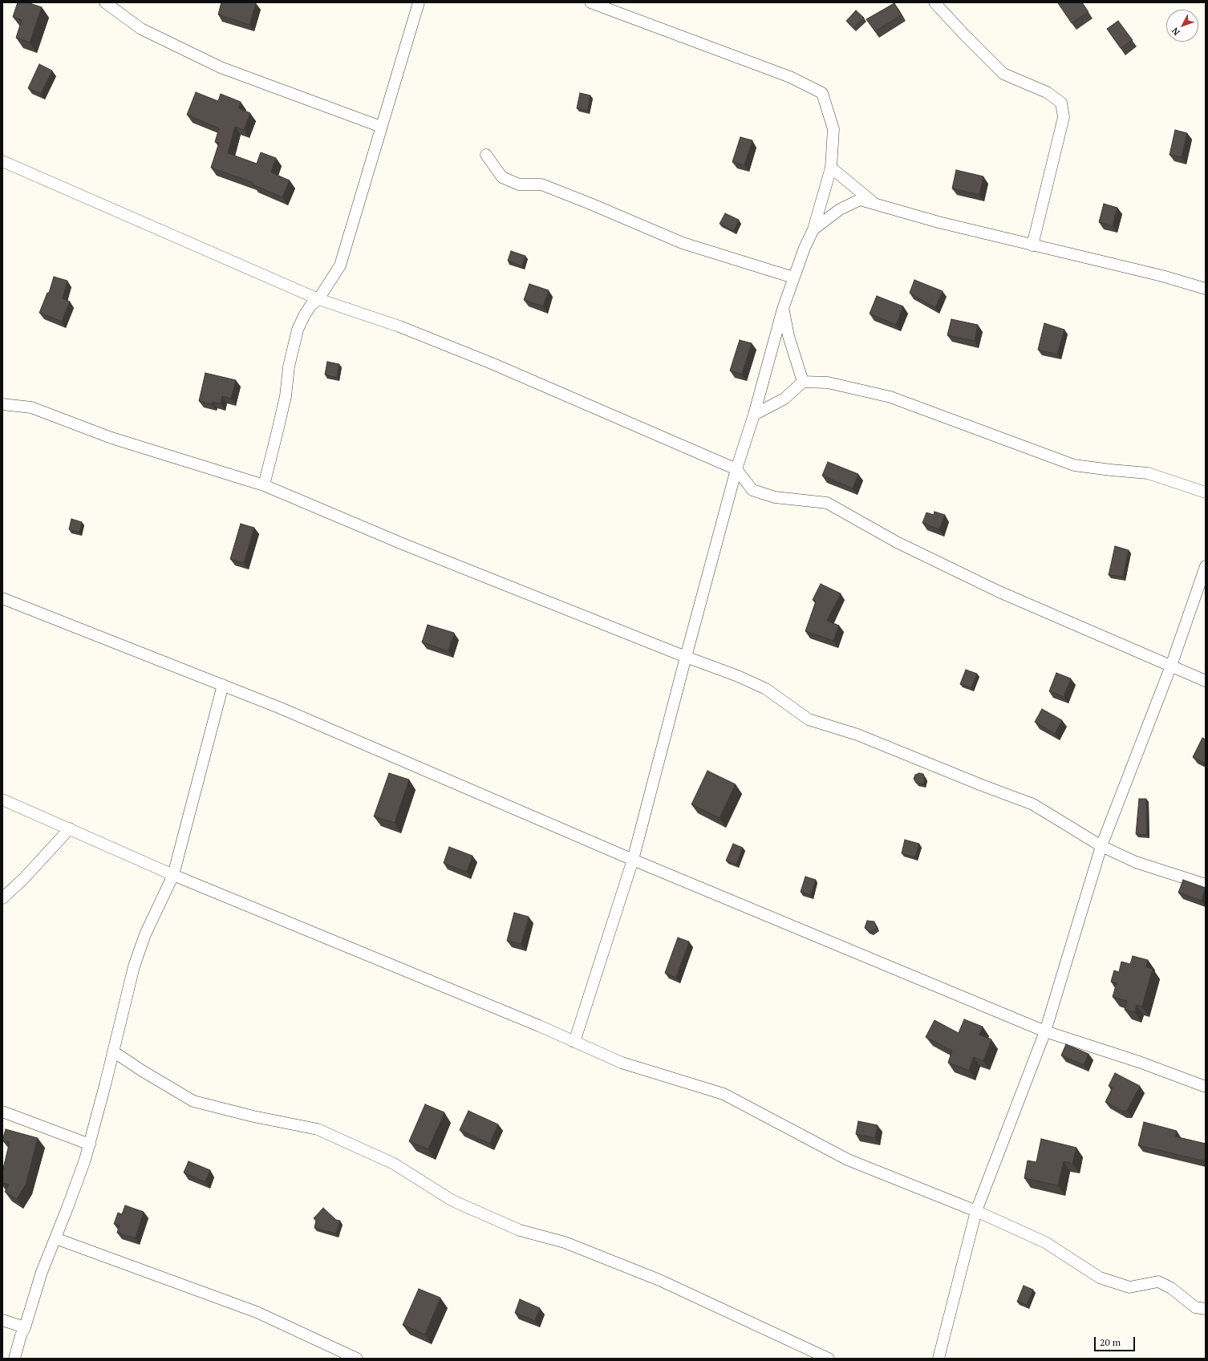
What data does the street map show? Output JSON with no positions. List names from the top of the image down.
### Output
{
  "scale_bar": "20 m",
  "north": "bottom left"
}
